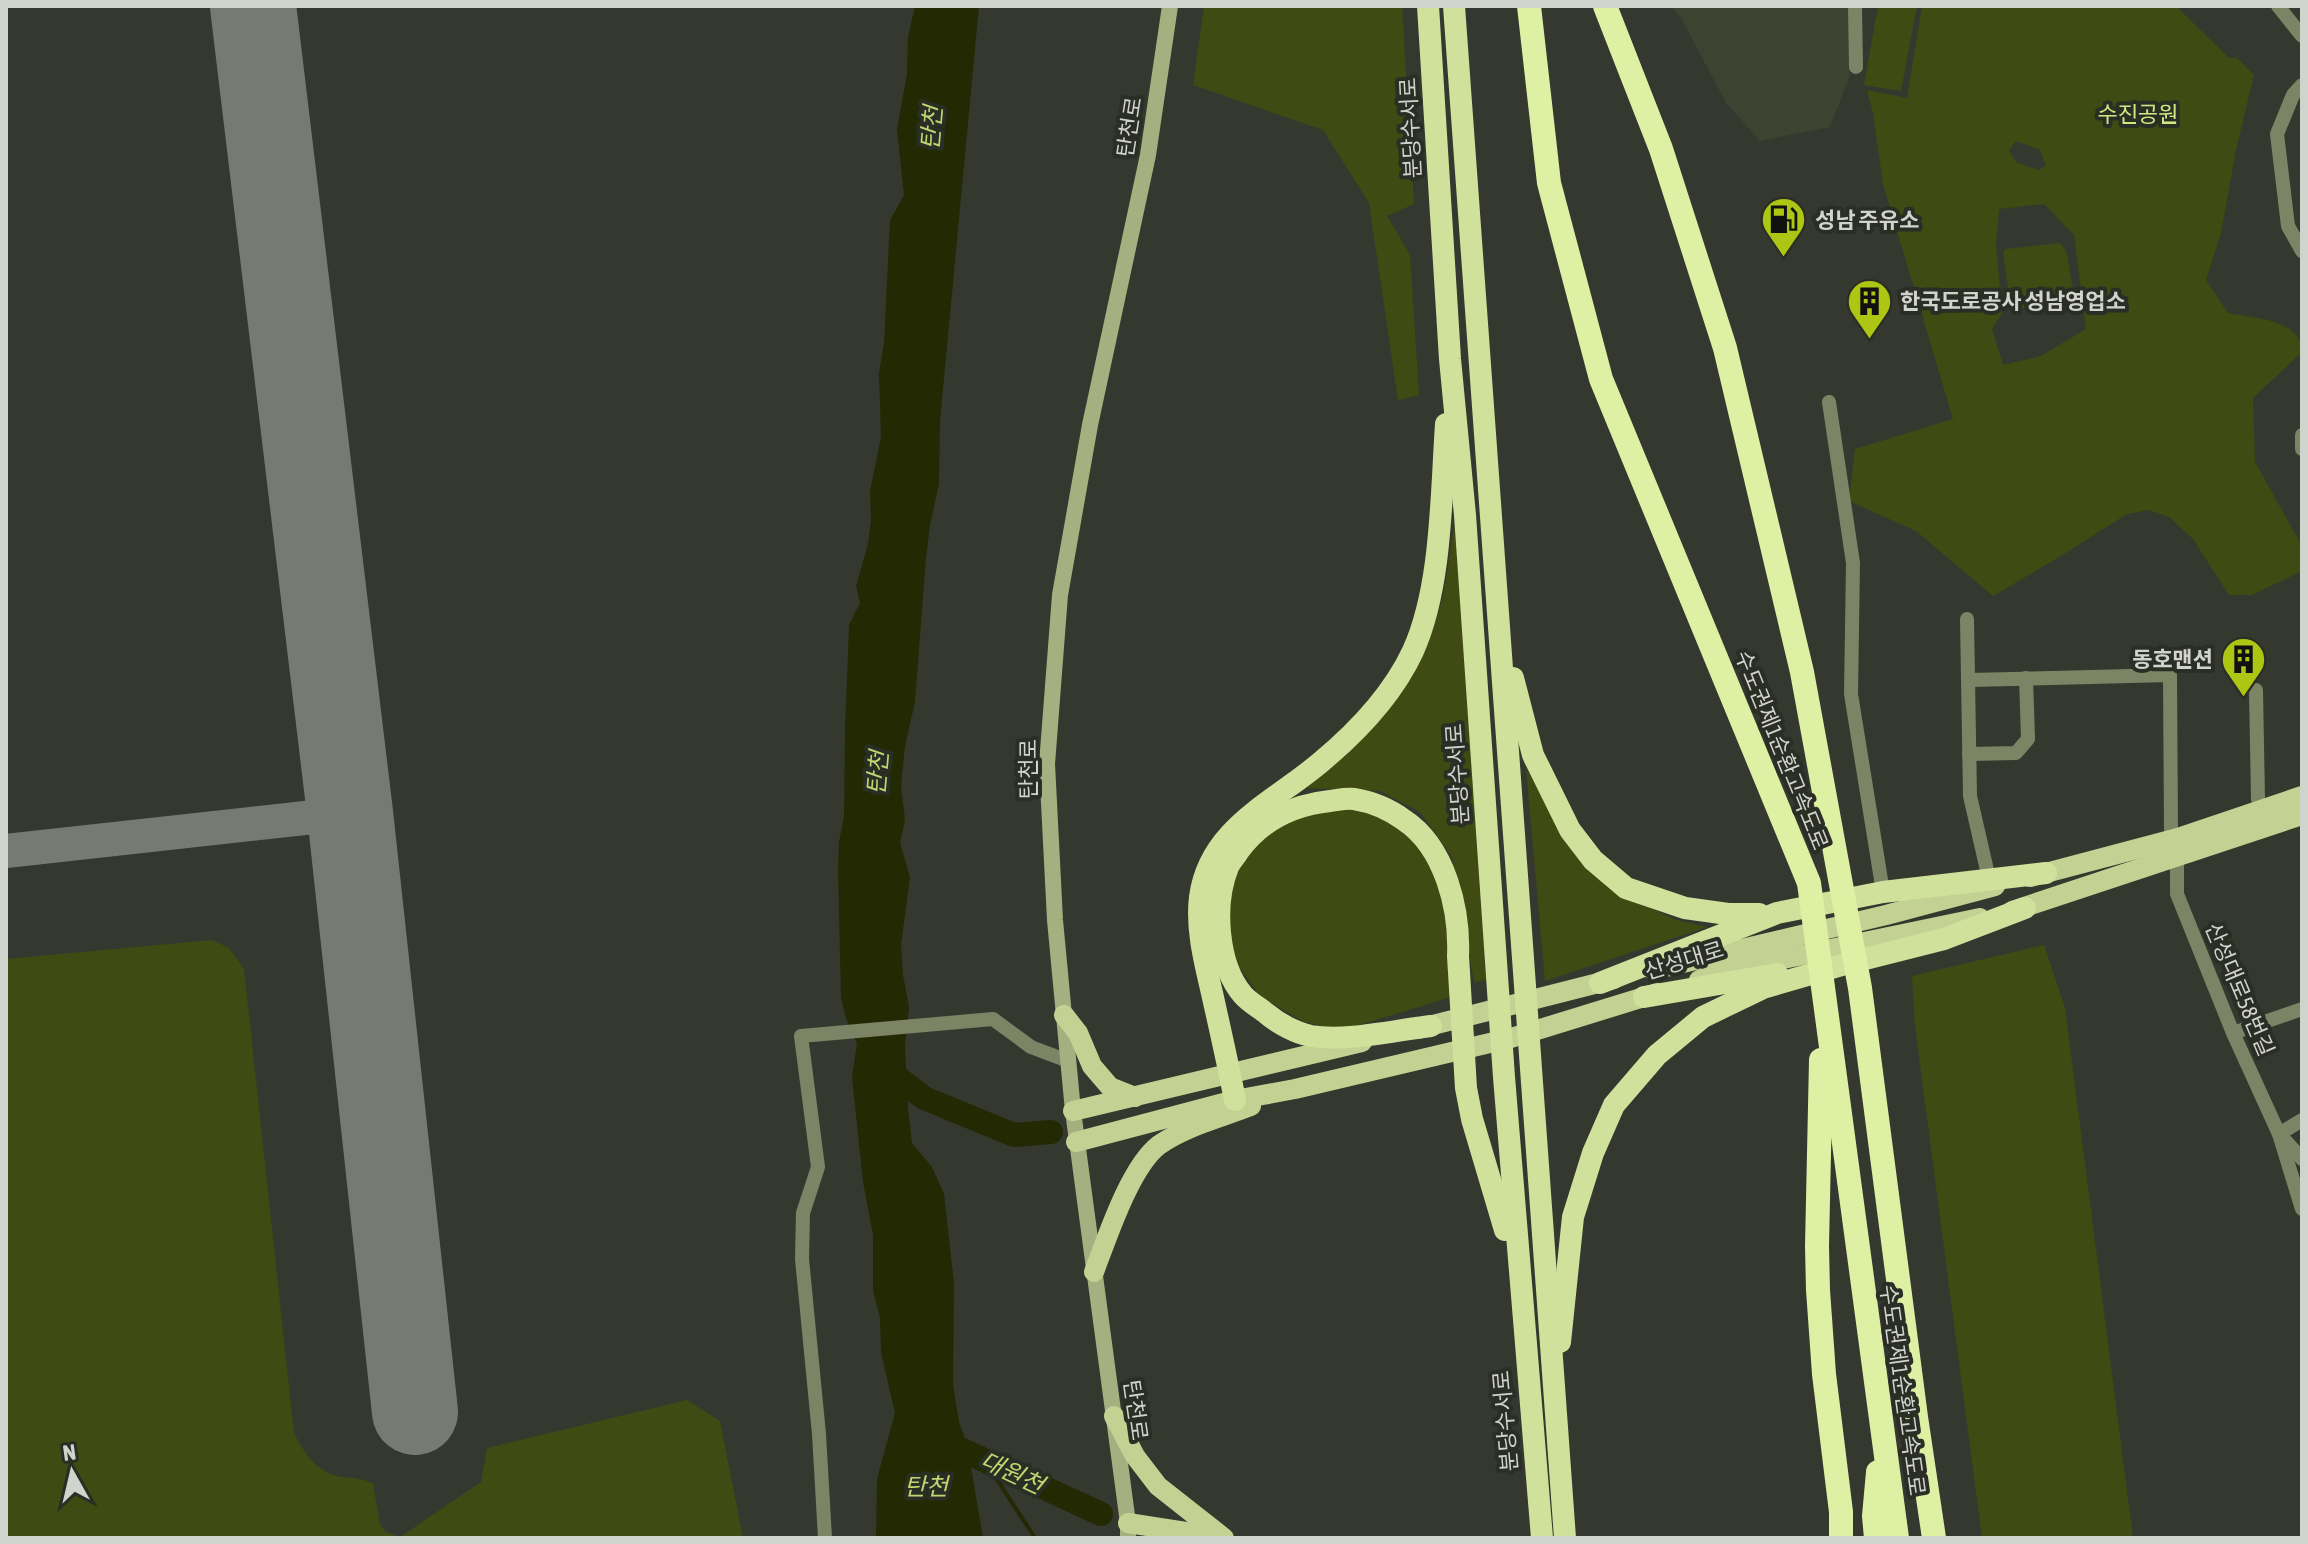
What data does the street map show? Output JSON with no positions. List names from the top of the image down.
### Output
{
  "streets": {
    "highway": ["분당수서로", "수도권제1순환고속도로"],
    "main road": ["탄천로", "산성대로"],
    "street": ["산성대로58번길"]
  },
  "crossings": [
    ["탄천로", "산성대로"],
    ["산성대로", "산성대로58번길"]
  ],
  "water": ["탄천", "대원천"],
  "parks": ["수진공원"],
  "places": {
    "fuel station": ["성남 주유소"],
    "building": ["한국도로공사 성남영업소", "동호맨션"]
  },
  "north": "top"
}
